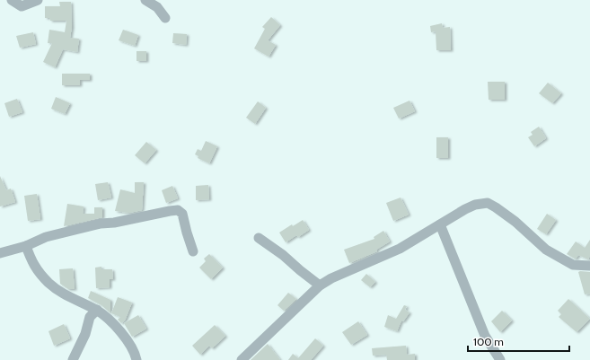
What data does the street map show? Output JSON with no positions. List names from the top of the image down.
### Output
{
  "scale_bar": "100 m"
}
